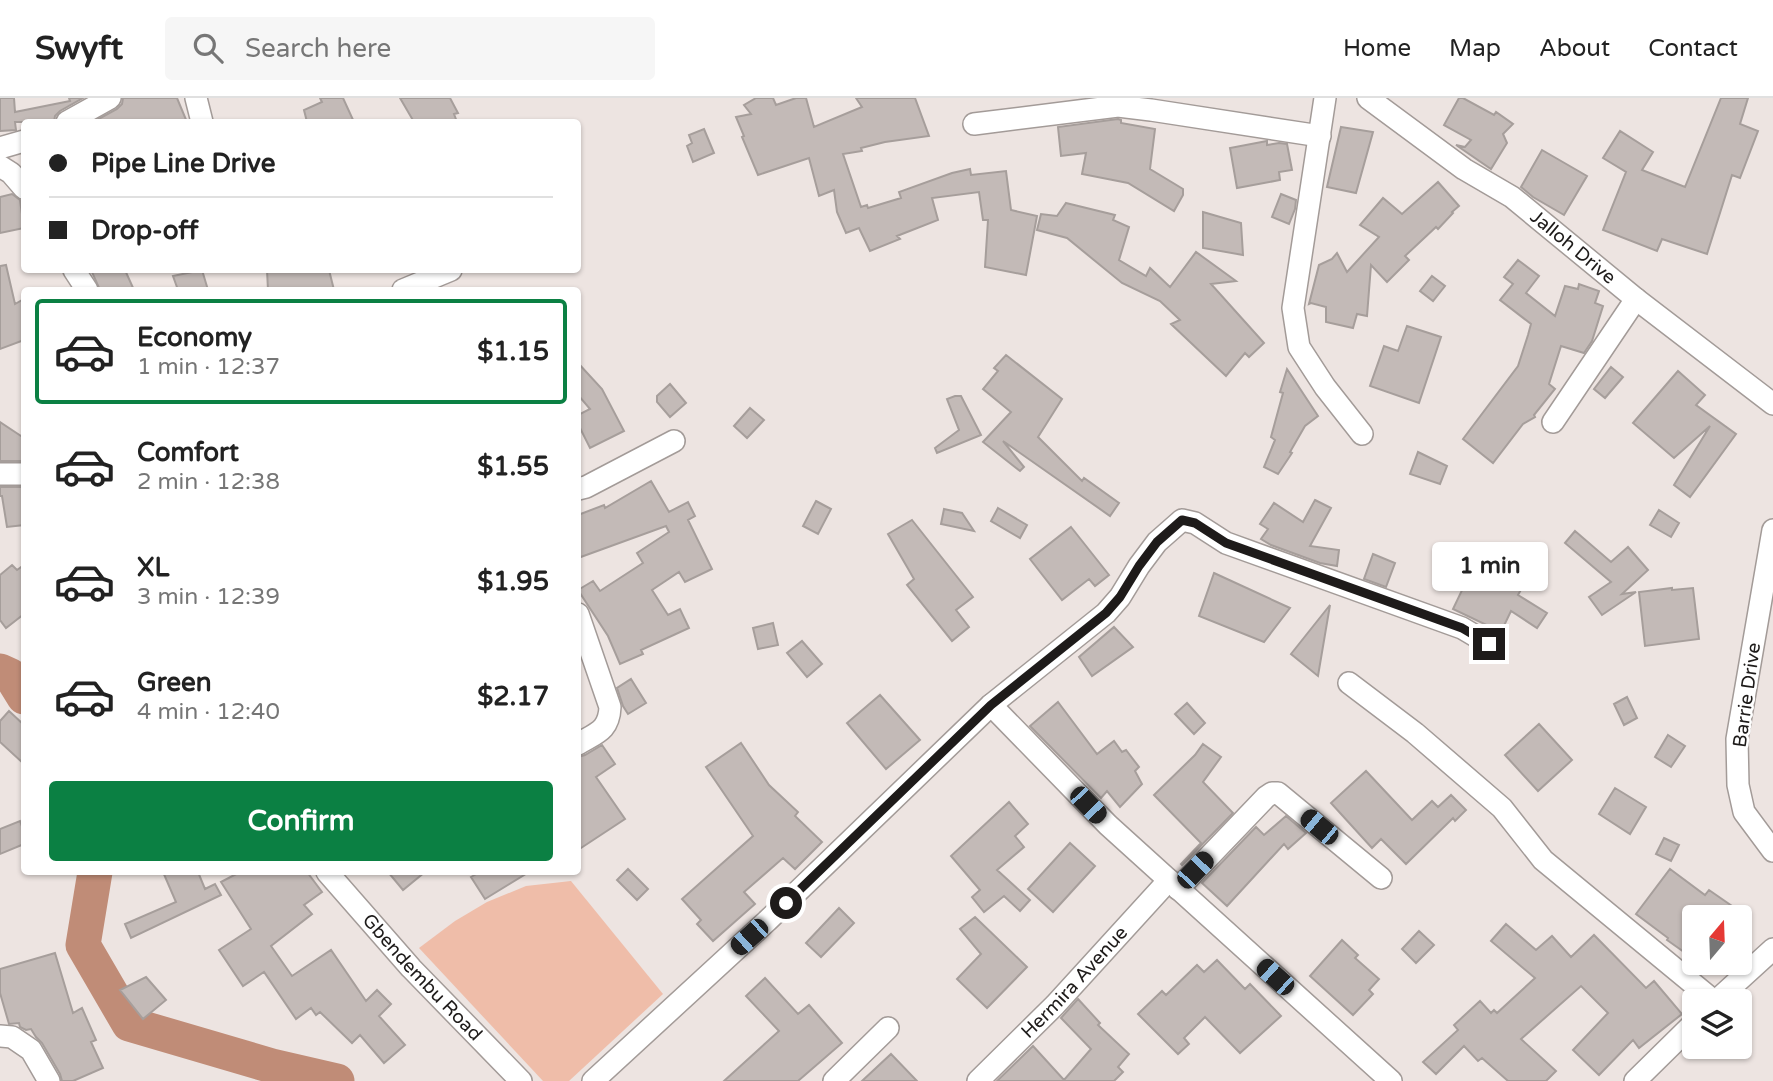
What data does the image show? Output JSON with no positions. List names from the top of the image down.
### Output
{
  "streets": {
    "street": [
      "Jalloh Drive",
      "Barrie Drive",
      "Gbendembu Road",
      "Hermira Avenue"
    ]
  },
  "north": "top",
  "page": {
    "header": "Swyft",
    "search": "Search here",
    "nav": [
      "Home",
      "Map",
      "About",
      "Contact"
    ],
    "banner": ["Pipe Line Drive", "Drop-off"],
    "list": [
      {
        "name": "Economy",
        "note": "1 min · 12:37",
        "value": "$1.15"
      },
      {
        "name": "Comfort",
        "note": "2 min · 12:38",
        "value": "$1.55"
      },
      {
        "name": "XL",
        "note": "3 min · 12:39",
        "value": "$1.95"
      },
      {
        "name": "Green",
        "note": "4 min · 12:40",
        "value": "$2.17"
      }
    ],
    "bubble": "1 min",
    "buttons": "Confirm"
  }
}
